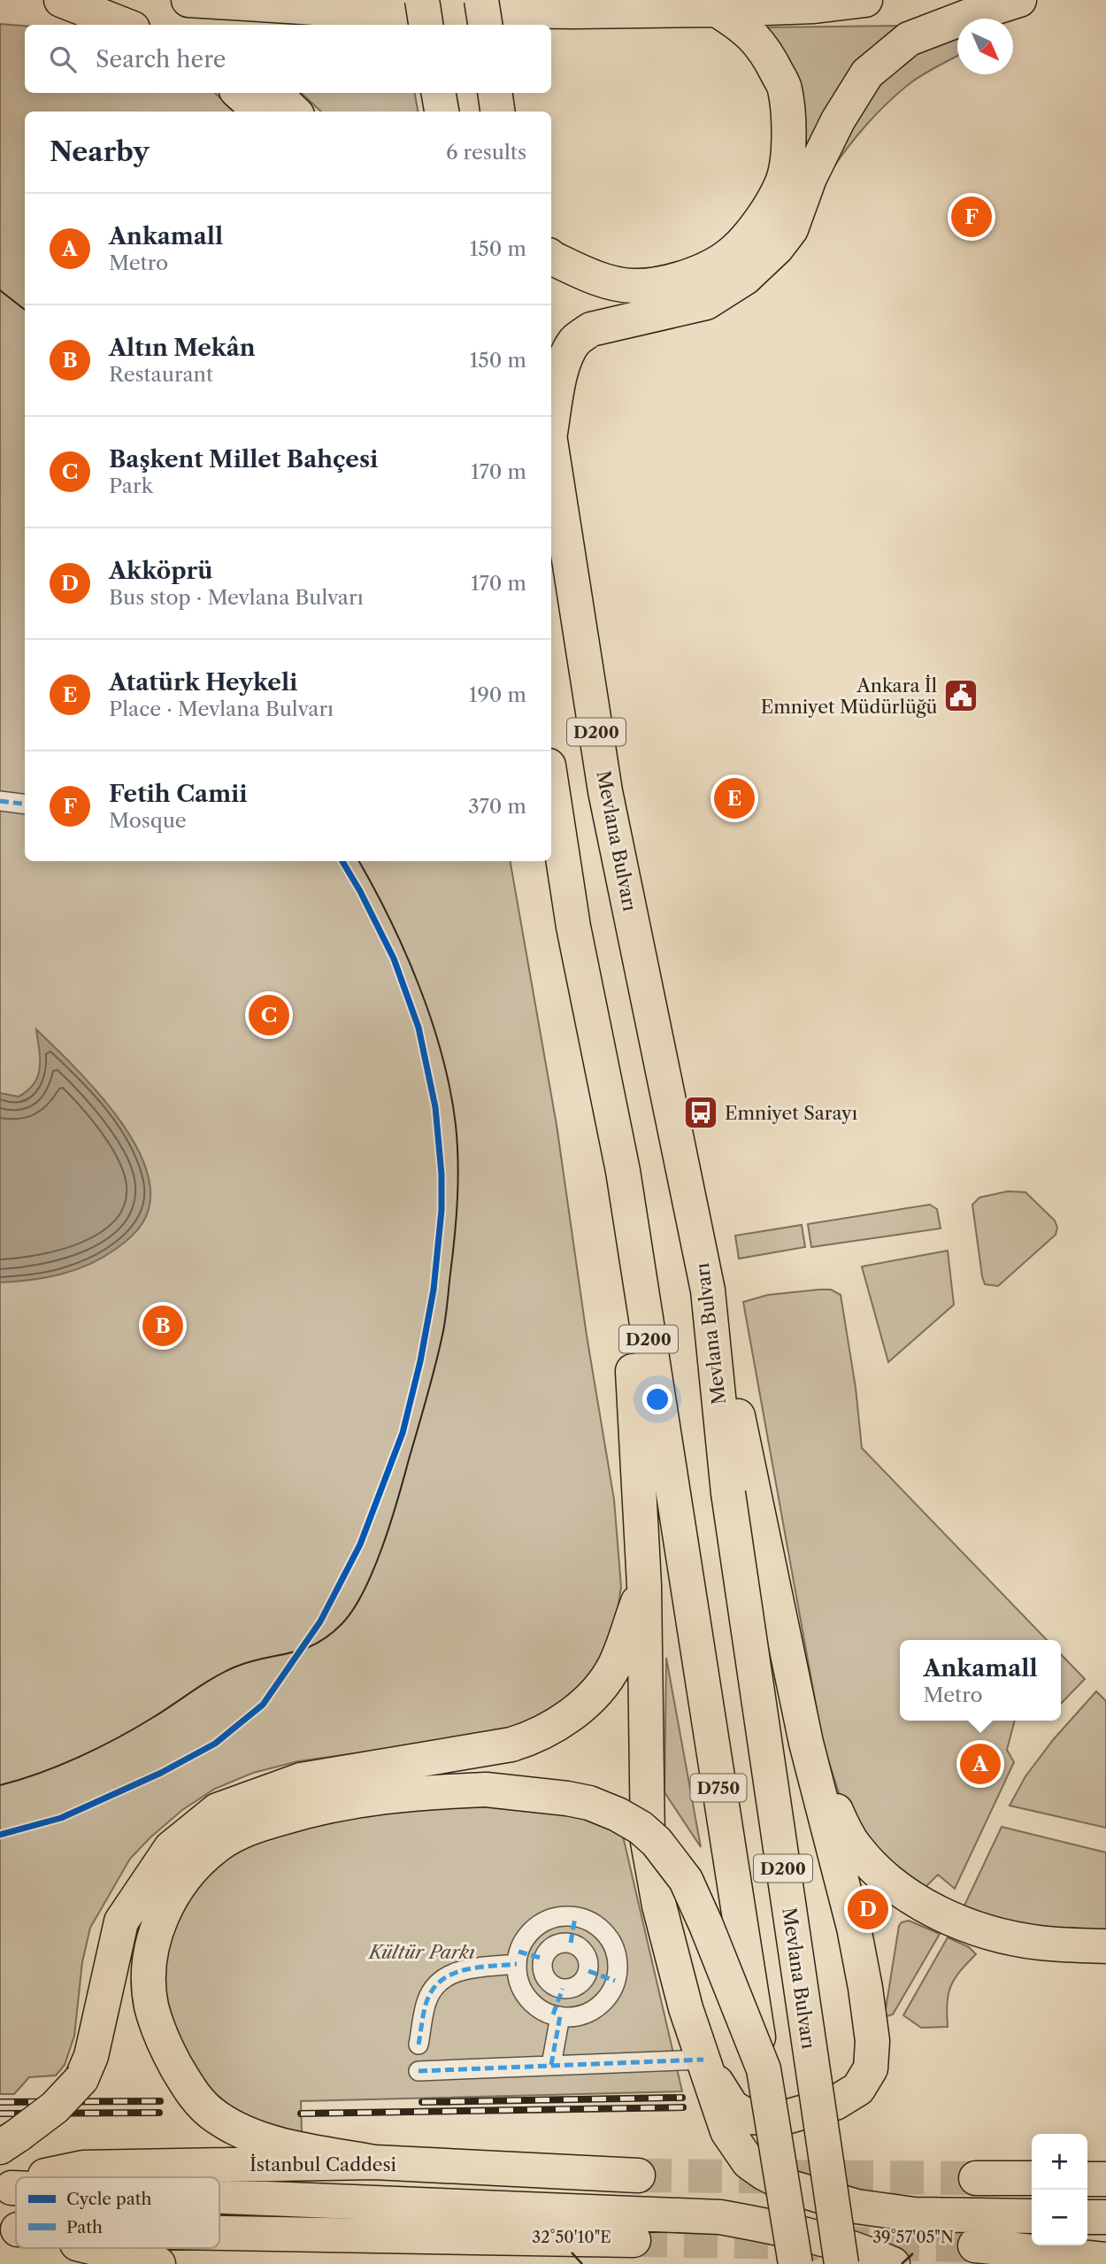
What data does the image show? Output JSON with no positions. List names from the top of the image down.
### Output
{
  "streets": {
    "highway": [
      "D200",
      "Mevlana Bulvarı",
      "D750",
      "İstanbul Caddesi"
    ]
  },
  "crossings": [
    ["D200", "D750"]
  ],
  "parks": ["Kültür Parkı"],
  "places": {
    "public building": ["Ankara İl Emniyet Müdürlüğü"],
    "bus stop": ["Emniyet Sarayı"]
  },
  "legend": ["Cycle path", "Path"],
  "north": "bottom right",
  "page": {
    "search": "Search here",
    "heading": ["Nearby", "6 results"],
    "list": [
      {
        "mark": "A",
        "name": "Ankamall",
        "note": "Metro",
        "value": "150 m"
      },
      {
        "mark": "B",
        "name": "Altın Mekân",
        "note": "Restaurant",
        "value": "150 m"
      },
      {
        "mark": "C",
        "name": "Başkent Millet Bahçesi",
        "note": "Park",
        "value": "170 m"
      },
      {
        "mark": "D",
        "name": "Akköprü",
        "note": "Bus stop · Mevlana Bulvarı",
        "value": "170 m"
      },
      {
        "mark": "E",
        "name": "Atatürk Heykeli",
        "note": "Place · Mevlana Bulvarı",
        "value": "190 m"
      },
      {
        "mark": "F",
        "name": "Fetih Camii",
        "note": "Mosque",
        "value": "370 m"
      }
    ],
    "pins": [
      "F",
      "E",
      "C",
      "B",
      "A",
      "D"
    ],
    "popup": ["Ankamall", "Metro"],
    "map_buttons": ["+", "−"]
  },
  "coordinates": ["32°50'10\"E", "39°57'05\"N"]
}
